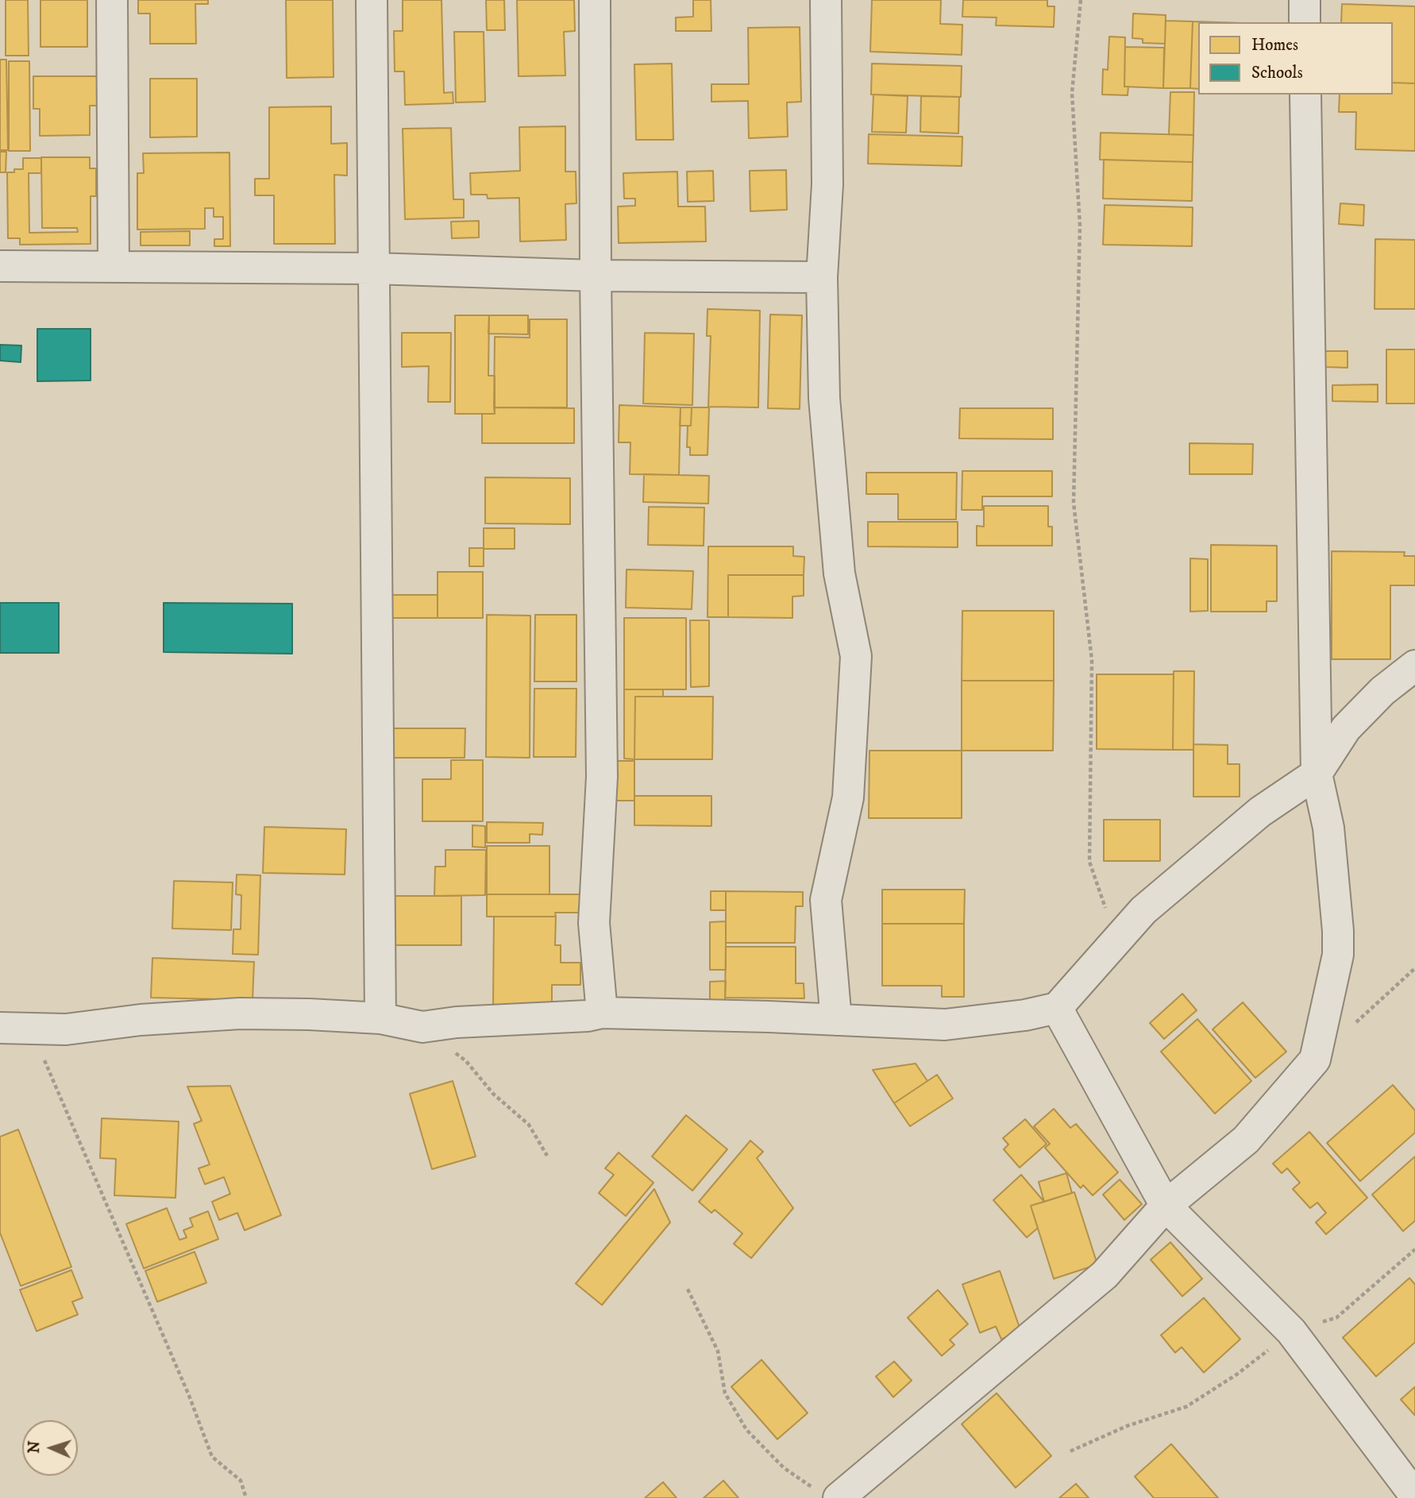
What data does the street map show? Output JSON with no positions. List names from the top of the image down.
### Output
{
  "legend": ["Homes", "Schools"],
  "north": "left"
}
